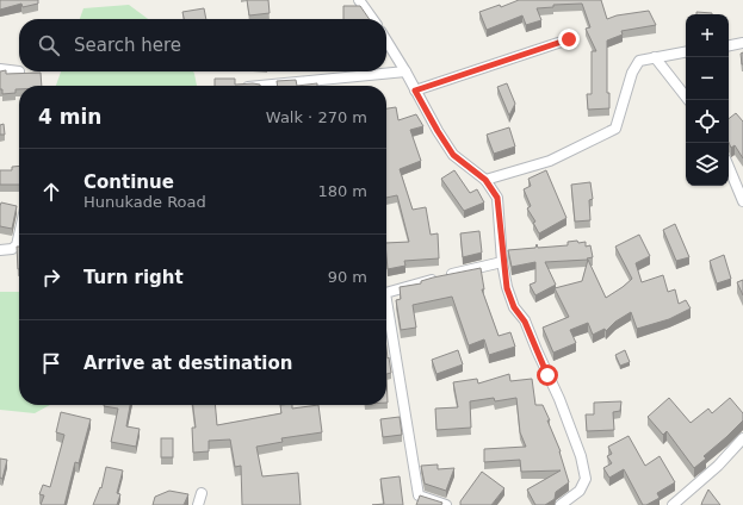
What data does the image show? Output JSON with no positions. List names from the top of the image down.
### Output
{
  "page": {
    "map_buttons": ["+", "−"],
    "search": "Search here",
    "heading": ["4 min", "Walk · 270 m"],
    "list": [
      ["Continue", "Hunukade Road", "180 m"],
      ["Turn right", "90 m"],
      "Arrive at destination"
    ]
  }
}
